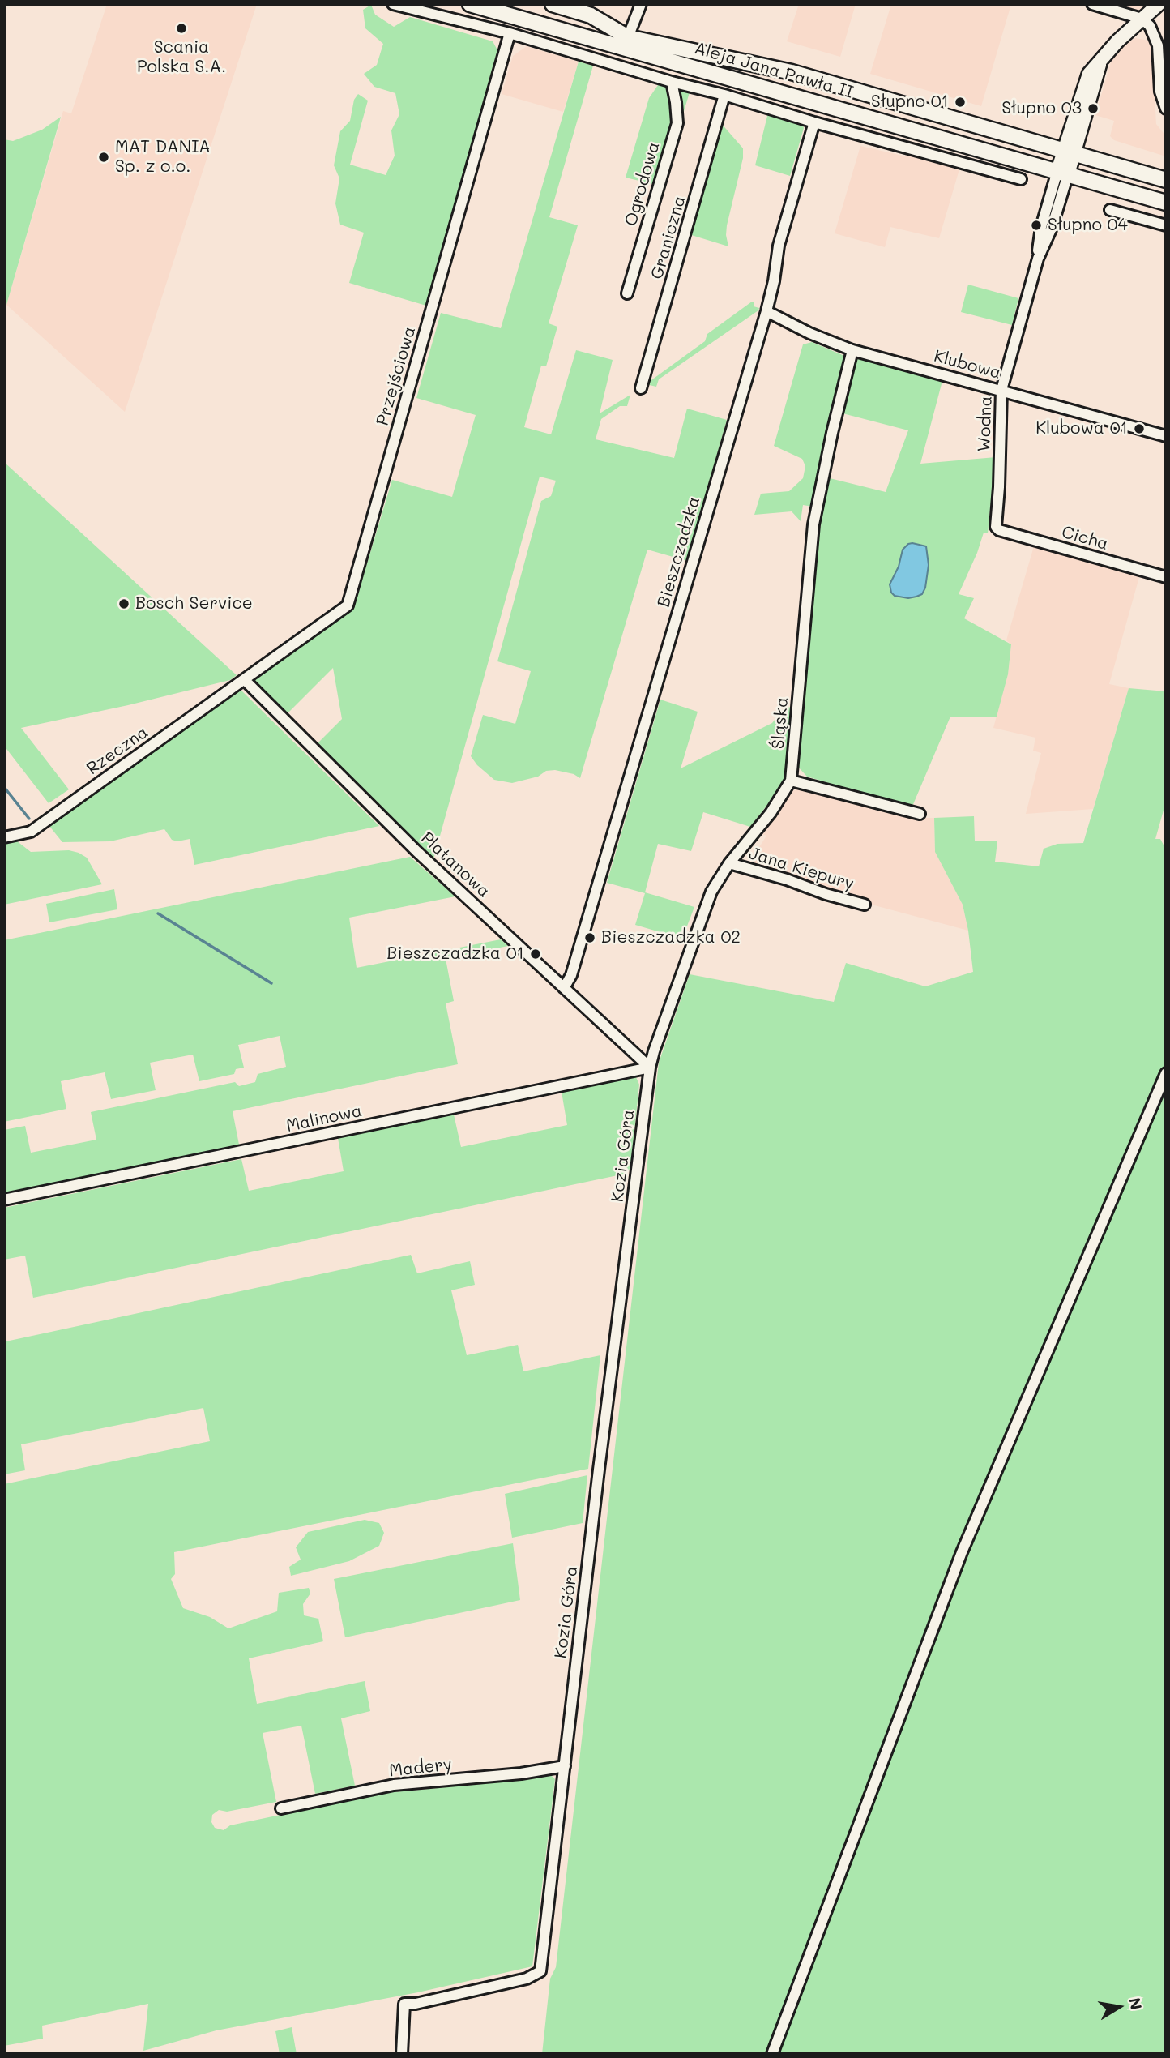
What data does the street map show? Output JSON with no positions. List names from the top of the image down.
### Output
{
  "streets": {
    "main road": ["Aleja Jana Pawła II"],
    "street": [
      "Ogrodowa",
      "Graniczna",
      "Klubowa",
      "Przejściowa",
      "Wodna",
      "Cicha",
      "Bieszczadzka",
      "Śląska",
      "Rzeczna",
      "Platanowa",
      "Jana Kiepury",
      "Malinowa",
      "Kozia Góra",
      "Madery"
    ]
  },
  "crossings": [
    ["Aleja Jana Pawła II", "Wodna"],
    ["Klubowa", "Wodna"],
    ["Klubowa", "Bieszczadzka"],
    ["Klubowa", "Śląska"],
    ["Przejściowa", "Rzeczna"],
    ["Przejściowa", "Platanowa"],
    ["Wodna", "Cicha"],
    ["Bieszczadzka", "Platanowa"],
    ["Śląska", "Platanowa"],
    ["Śląska", "Jana Kiepury"],
    ["Śląska", "Malinowa"],
    ["Śląska", "Kozia Góra"],
    ["Rzeczna", "Platanowa"],
    ["Platanowa", "Malinowa"],
    ["Platanowa", "Kozia Góra"],
    ["Malinowa", "Kozia Góra"],
    ["Kozia Góra", "Madery"]
  ],
  "places": [
    "Scania Polska S.A.",
    "Słupno 01",
    "Słupno 03",
    "MAT DANIA Sp. z o.o.",
    "Słupno 04",
    "Klubowa 01",
    "Bosch Service",
    "Bieszczadzka 02",
    "Bieszczadzka 01"
  ],
  "north": "right"
}
